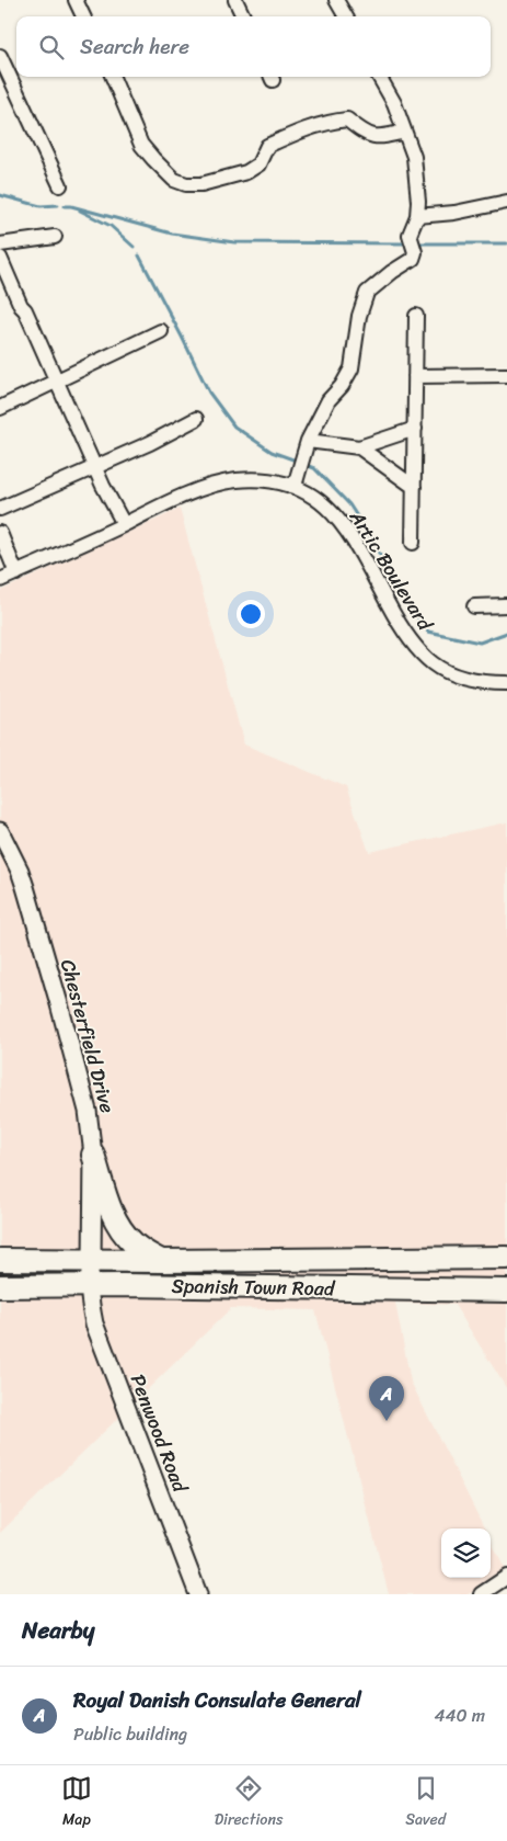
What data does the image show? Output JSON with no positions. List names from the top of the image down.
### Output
{
  "streets": {
    "highway": ["Spanish Town Road"],
    "street": ["Artic Boulevard", "Chesterfield Drive", "Penwood Road"]
  },
  "crossings": [
    ["Chesterfield Drive", "Spanish Town Road"],
    ["Chesterfield Drive", "Penwood Road"],
    ["Spanish Town Road", "Penwood Road"]
  ],
  "page": {
    "search": "Search here",
    "pins": "A",
    "heading": "Nearby",
    "list": [
      {
        "mark": "A",
        "name": "Royal Danish Consulate General",
        "note": "Public building",
        "value": "440 m"
      }
    ],
    "nav": ["Map", "Directions", "Saved"]
  }
}
